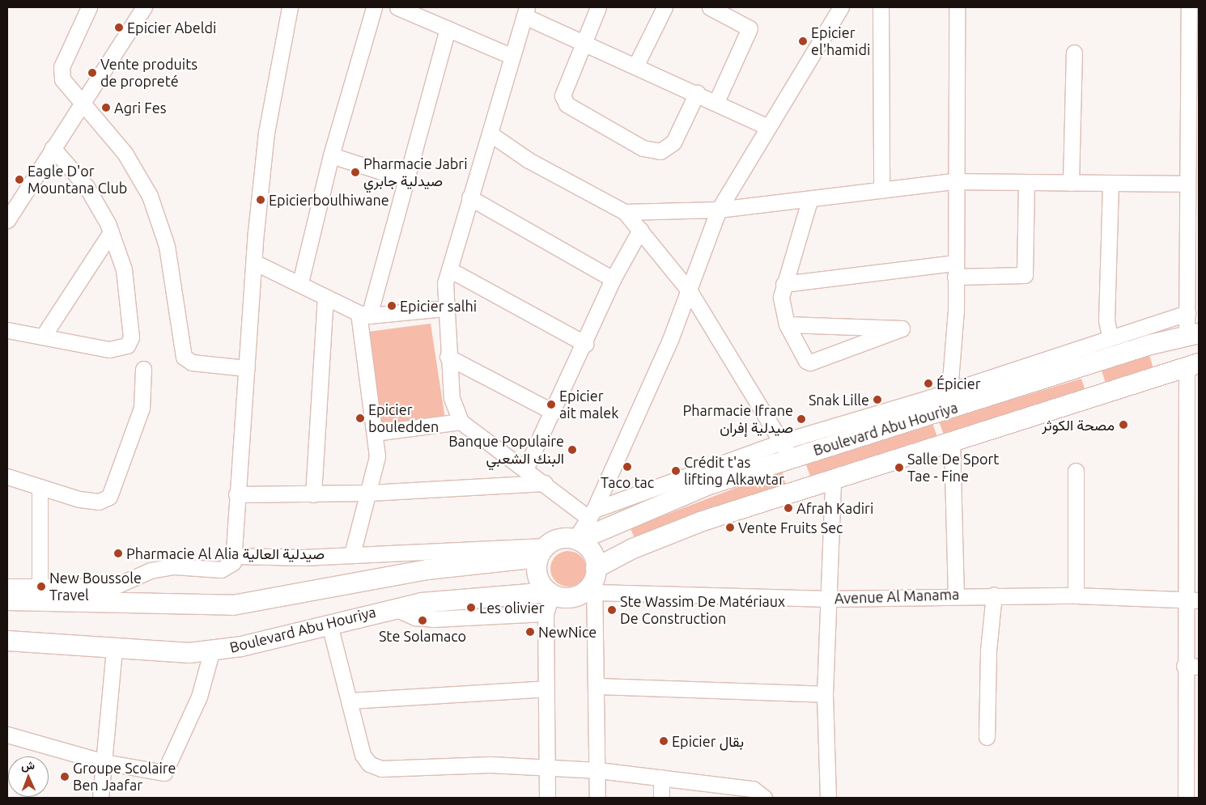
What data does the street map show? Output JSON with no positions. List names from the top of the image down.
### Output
{
  "streets": {
    "main road": ["Boulevard Abu Houriya"],
    "street": ["Avenue Al Manama"]
  },
  "crossings": [
    ["Boulevard Abu Houriya", "Avenue Al Manama"]
  ],
  "places": [
    "Epicier Abeldi",
    "Epicier el'hamidi",
    "Vente produits de propreté",
    "Agri Fes",
    "Pharmacie Jabri صيدلية جابري",
    "Eagle D'or Mountana Club",
    "Epicierboulhiwane",
    "Epicier salhi",
    "Épicier",
    "Snak Lille",
    "Epicier ait malek",
    "Epicier bouledden",
    "Pharmacie Ifrane صيدلية إفران",
    "مصحة الكوثر",
    "Banque Populaire البنك الشعبي",
    "Taco tac",
    "Salle De Sport Tae - Fine",
    "Crédit t'as lifting Alkawtar",
    "Afrah Kadiri",
    "Vente Fruits Sec",
    "Pharmacie Al Alia صيدلية العالية",
    "New Boussole Travel",
    "Les olivier",
    "Ste Wassim De Matériaux De Construction",
    "Ste Solamaco",
    "NewNice",
    "Epicier بقال",
    "Groupe Scolaire Ben Jaafar"
  ],
  "north": "top"
}
